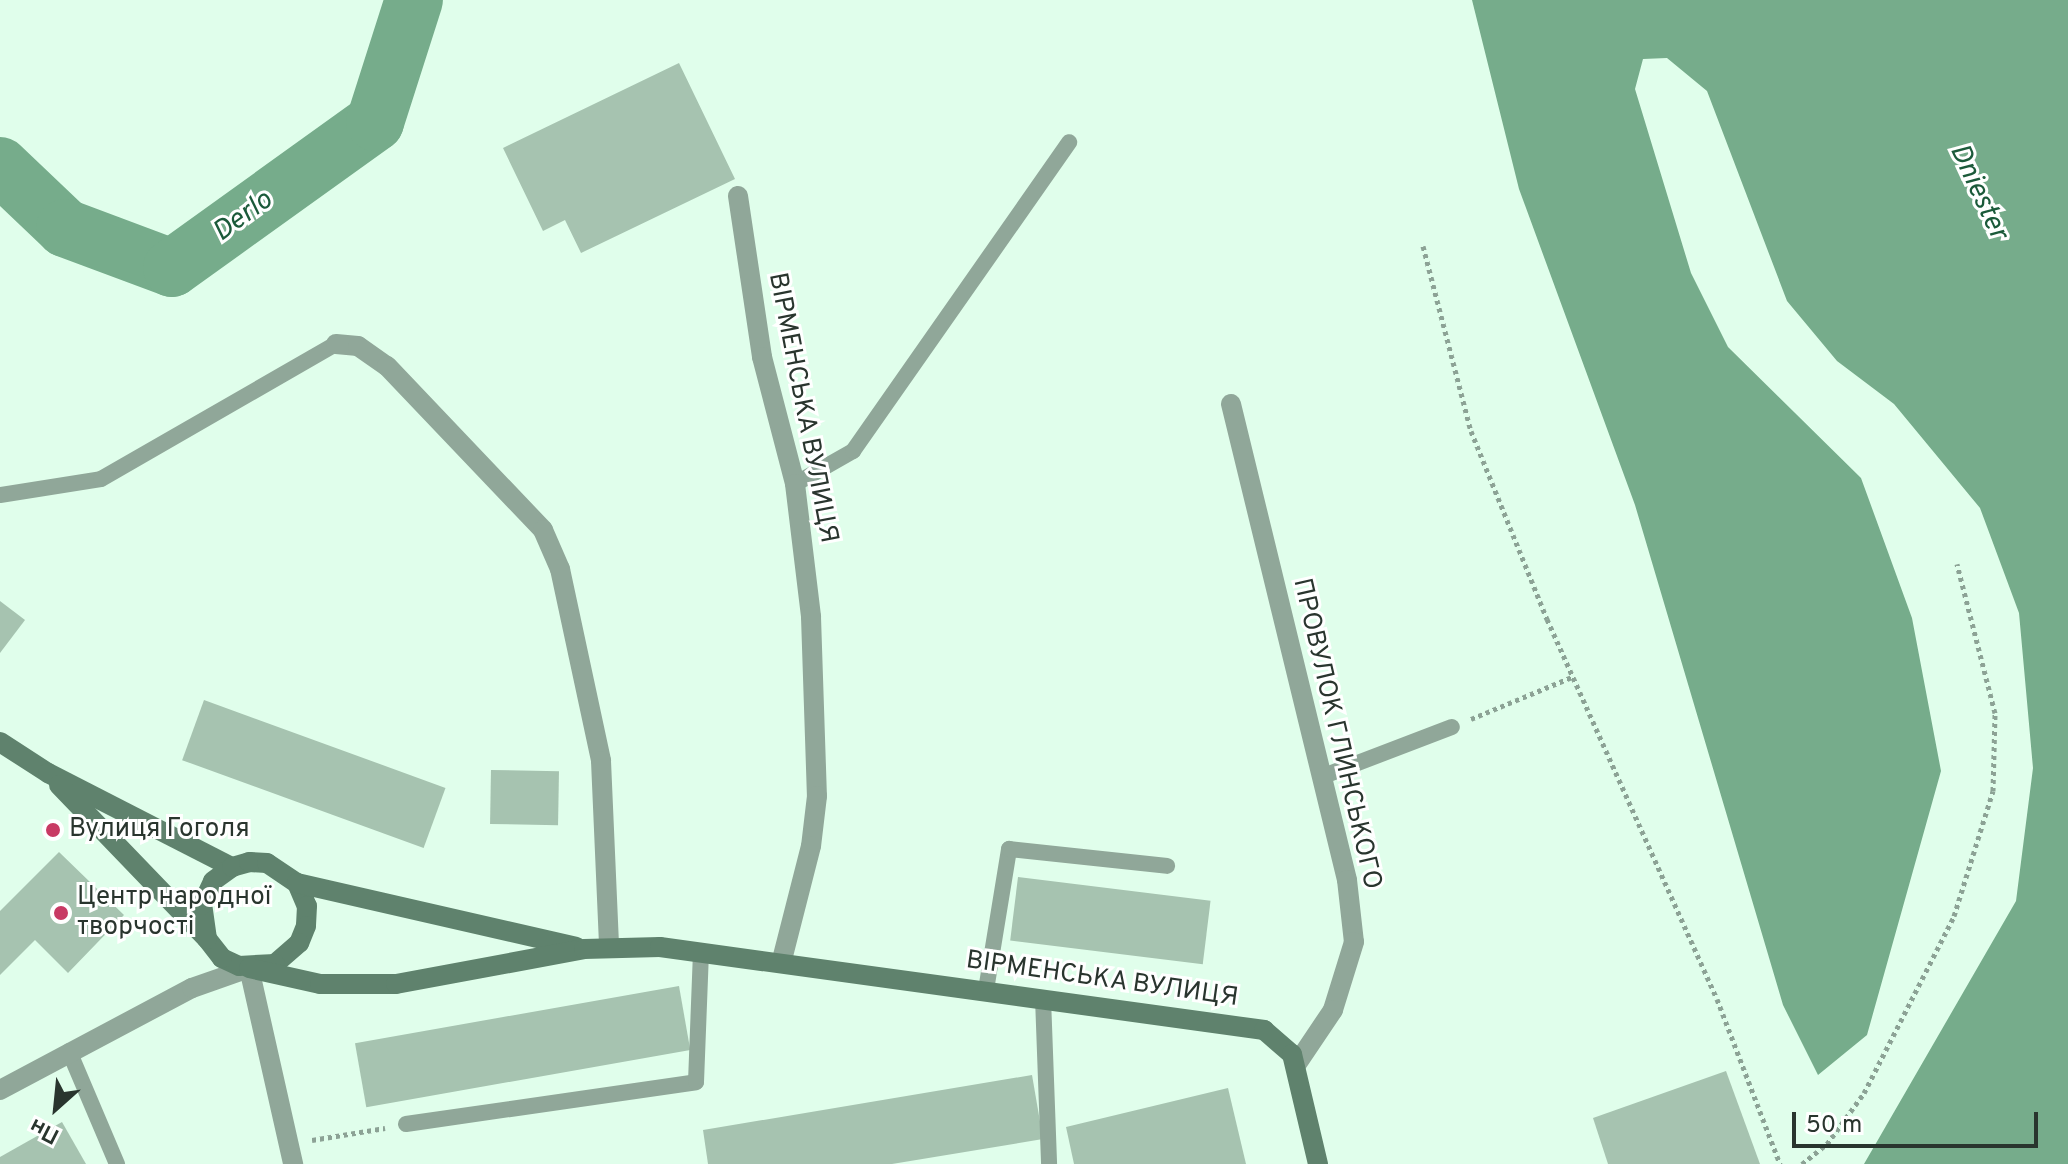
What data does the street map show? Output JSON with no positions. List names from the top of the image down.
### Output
{
  "streets": {
    "main road": ["ВІРМЕНСЬКА ВУЛИЦЯ"],
    "street": ["ПРОВУЛОК ГЛИНСЬКОГО"]
  },
  "crossings": [
    ["ВІРМЕНСЬКА ВУЛИЦЯ", "ПРОВУЛОК ГЛИНСЬКОГО"]
  ],
  "water": ["Dniester", "Derlo"],
  "places": ["Вулиця Гоголя", "Центр народної творчості"],
  "scale_bar": "50 m",
  "north": "bottom left"
}
